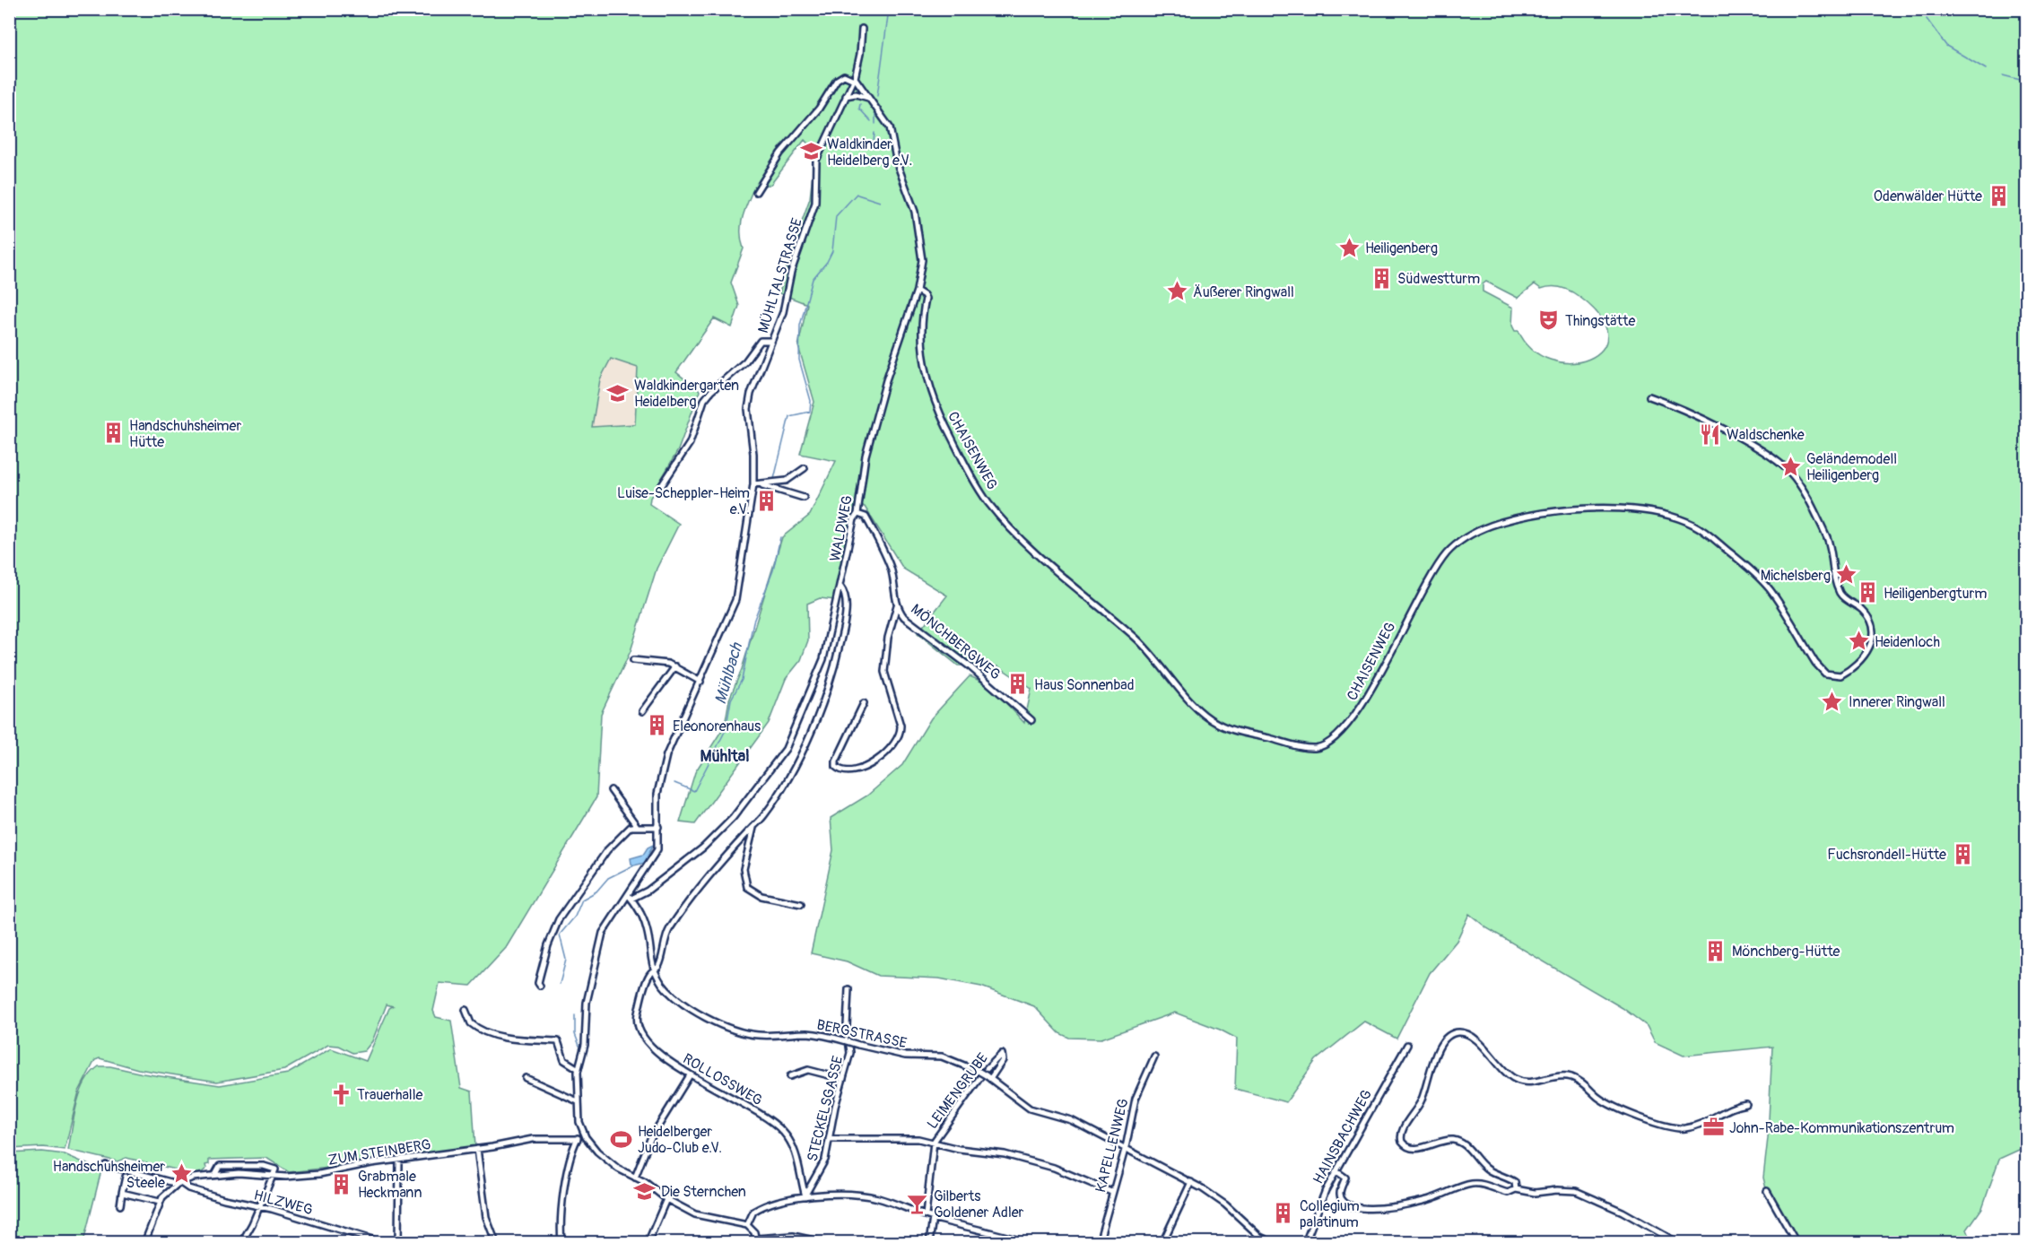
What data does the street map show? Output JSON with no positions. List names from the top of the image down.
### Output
{
  "streets": {
    "street": [
      "MÜHLTALSTRASSE",
      "CHAISENWEG",
      "WALDWEG",
      "MÖNCHBERGWEG",
      "BERGSTRASSE",
      "ROLLOSSWEG",
      "LEIMENGRUBE",
      "STECKELSGASSE",
      "HAINSBACHWEG",
      "KAPELLENWEG",
      "ZUM STEINBERG",
      "HILZWEG"
    ]
  },
  "crossings": [
    ["MÜHLTALSTRASSE", "WALDWEG"],
    ["MÜHLTALSTRASSE", "BERGSTRASSE"],
    ["CHAISENWEG", "WALDWEG"],
    ["WALDWEG", "MÖNCHBERGWEG"],
    ["WALDWEG", "BERGSTRASSE"],
    ["WALDWEG", "ROLLOSSWEG"],
    ["BERGSTRASSE", "ROLLOSSWEG"],
    ["BERGSTRASSE", "LEIMENGRUBE"],
    ["BERGSTRASSE", "KAPELLENWEG"],
    ["ROLLOSSWEG", "STECKELSGASSE"],
    ["ZUM STEINBERG", "HILZWEG"]
  ],
  "districts": ["Mühltal"],
  "water": ["Mühlbach"],
  "places": {
    "school or university": ["Waldkinder Heidelberg e.V.", "Waldkindergarten Heidelberg", "Die Sternchen"],
    "building": [
      "Odenwälder Hütte",
      "Südwestturm",
      "Handschuhsheimer Hütte",
      "Luise-Scheppler-Heim e.V.",
      "Heiligenbergturm",
      "Haus Sonnenbad",
      "Eleonorenhaus",
      "Fuchsrondell-Hütte",
      "Mönchberg-Hütte",
      "Grabmale Heckmann",
      "Collegium palatinum"
    ],
    "place": [
      "Heiligenberg",
      "Äußerer Ringwall",
      "Geländemodell Heiligenberg",
      "Michelsberg",
      "Heidenloch",
      "Innerer Ringwall",
      "Handschuhsheimer Steele"
    ],
    "theatre": ["Thingstätte"],
    "restaurant": ["Waldschenke"],
    "church": ["Trauerhalle"],
    "office": ["John-Rabe-Kommunikationszentrum"],
    "sports": ["Heidelberger Judo-Club e.V."],
    "bar": ["Gilberts Goldener Adler"]
  }
}
